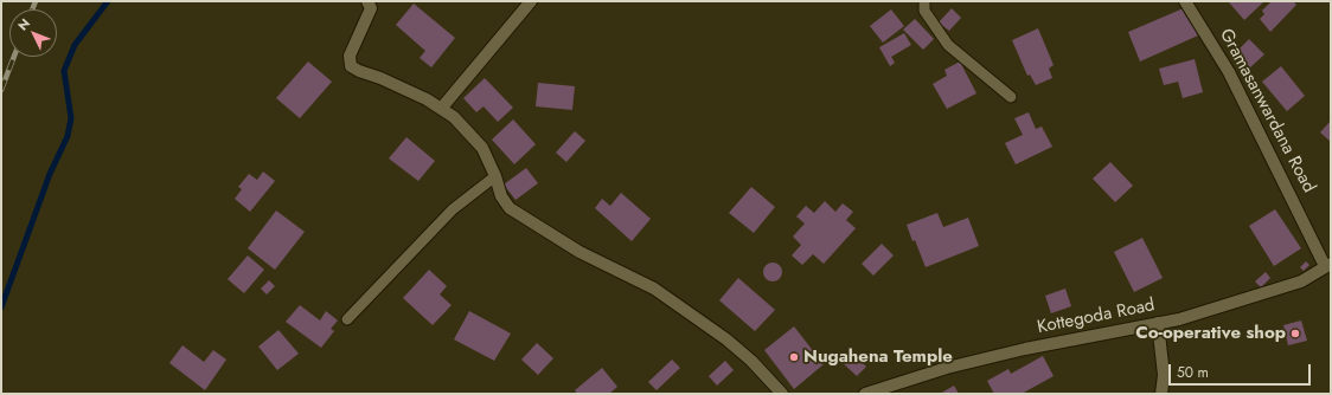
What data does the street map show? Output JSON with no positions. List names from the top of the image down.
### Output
{
  "streets": {
    "street": ["Gramasanwardana Road", "Kottegoda Road"]
  },
  "crossings": [
    ["Gramasanwardana Road", "Kottegoda Road"]
  ],
  "places": ["Co-operative shop", "Nugahena Temple"],
  "scale_bar": "50 m",
  "north": "top left"
}
